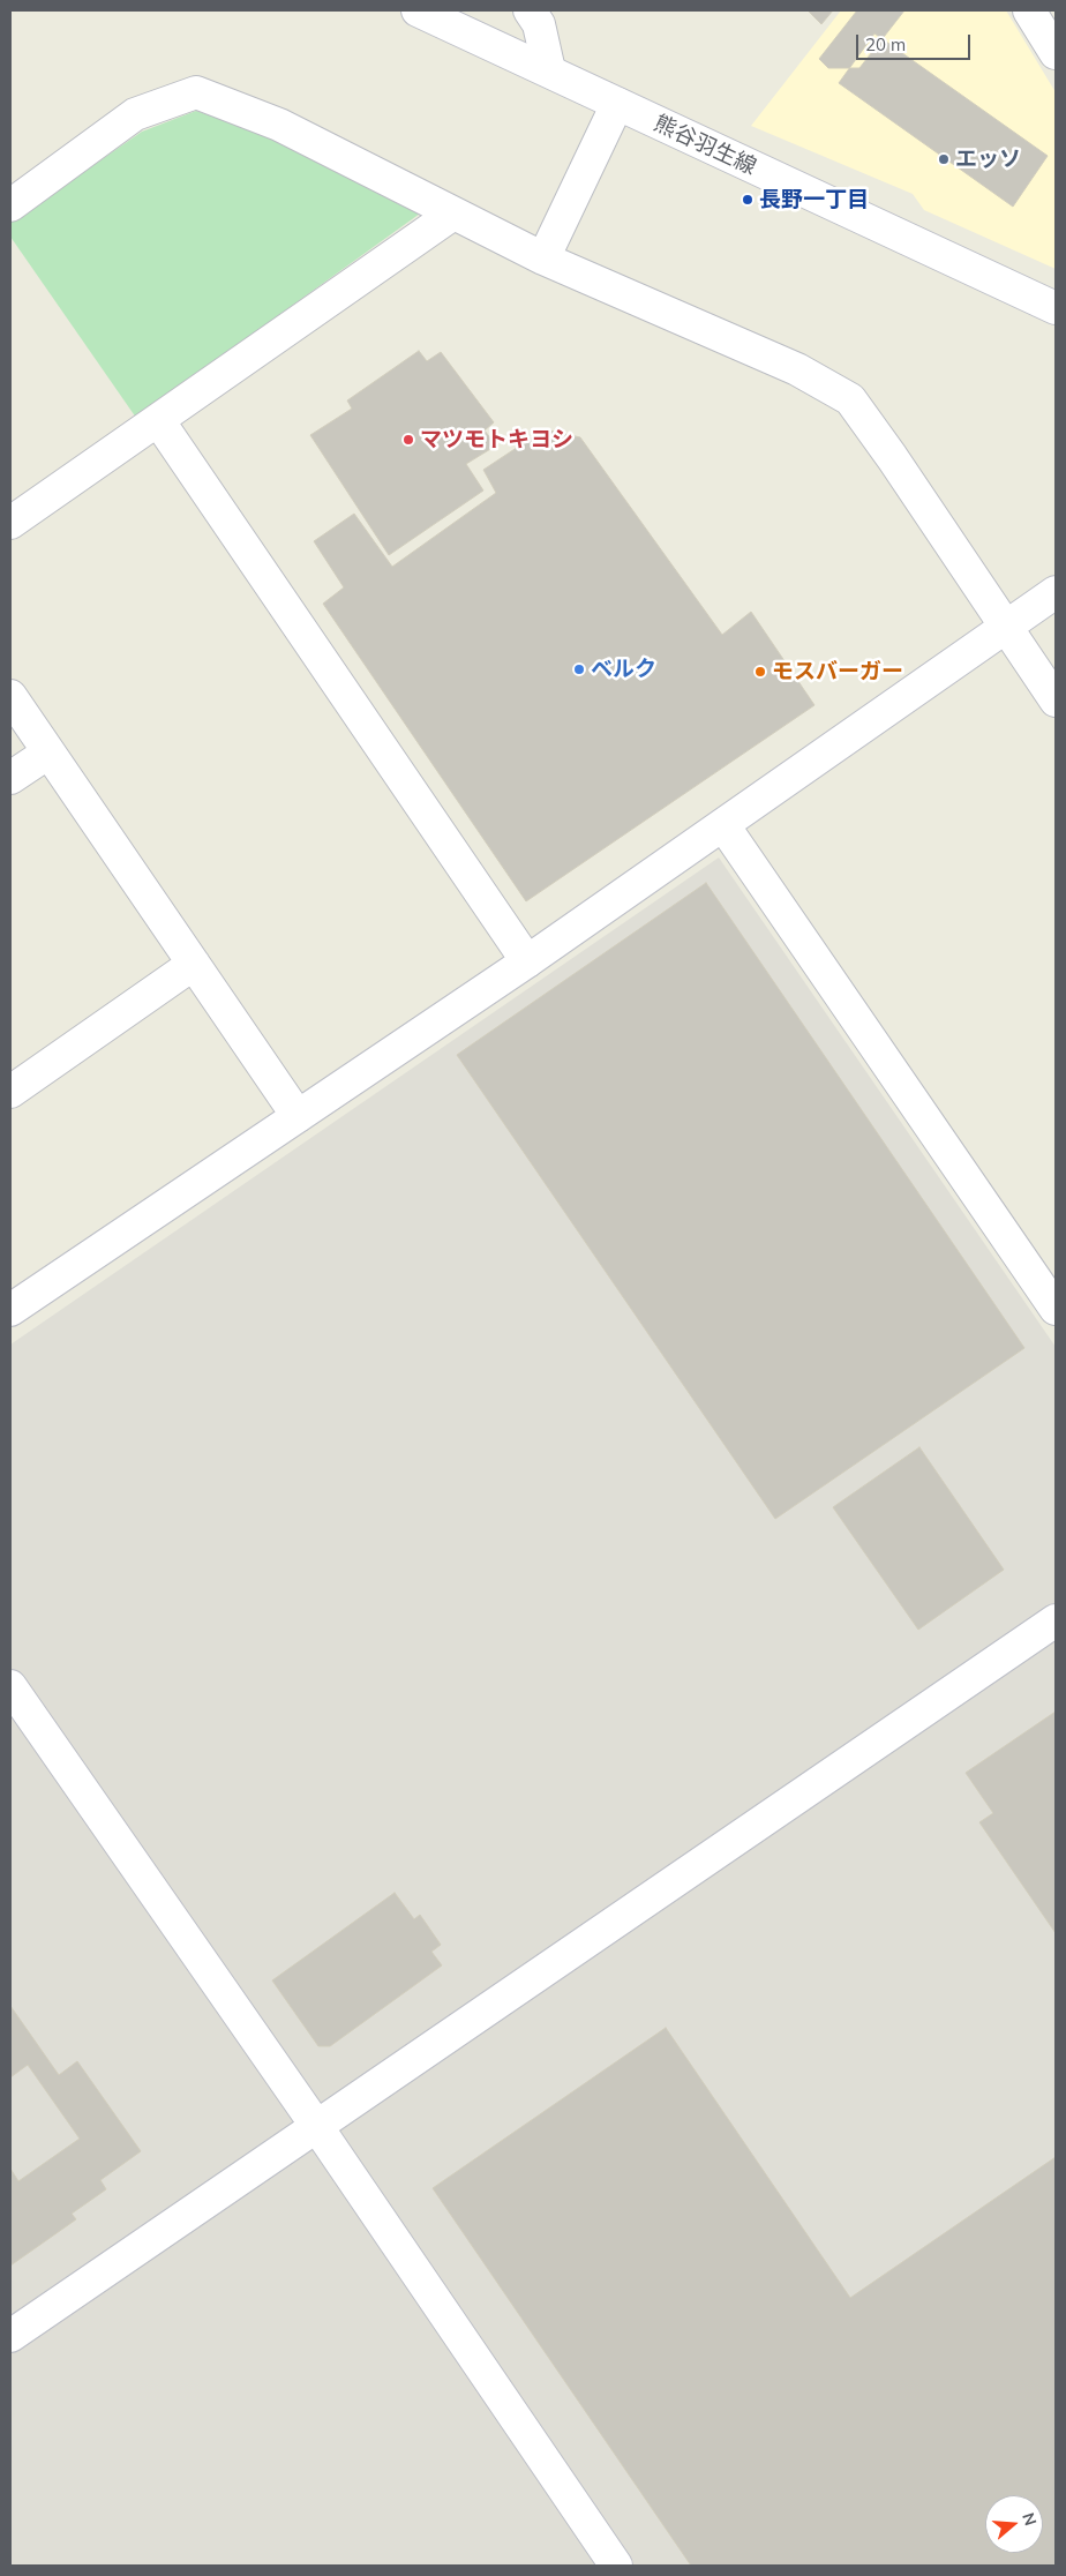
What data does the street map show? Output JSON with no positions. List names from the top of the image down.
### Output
{
  "streets": {
    "street": ["熊谷羽生線"]
  },
  "places": [
    "エッソ",
    "長野一丁目",
    "マツモトキヨシ",
    "ベルク",
    "モスバーガー"
  ],
  "scale_bar": "20 m",
  "north": "right"
}
